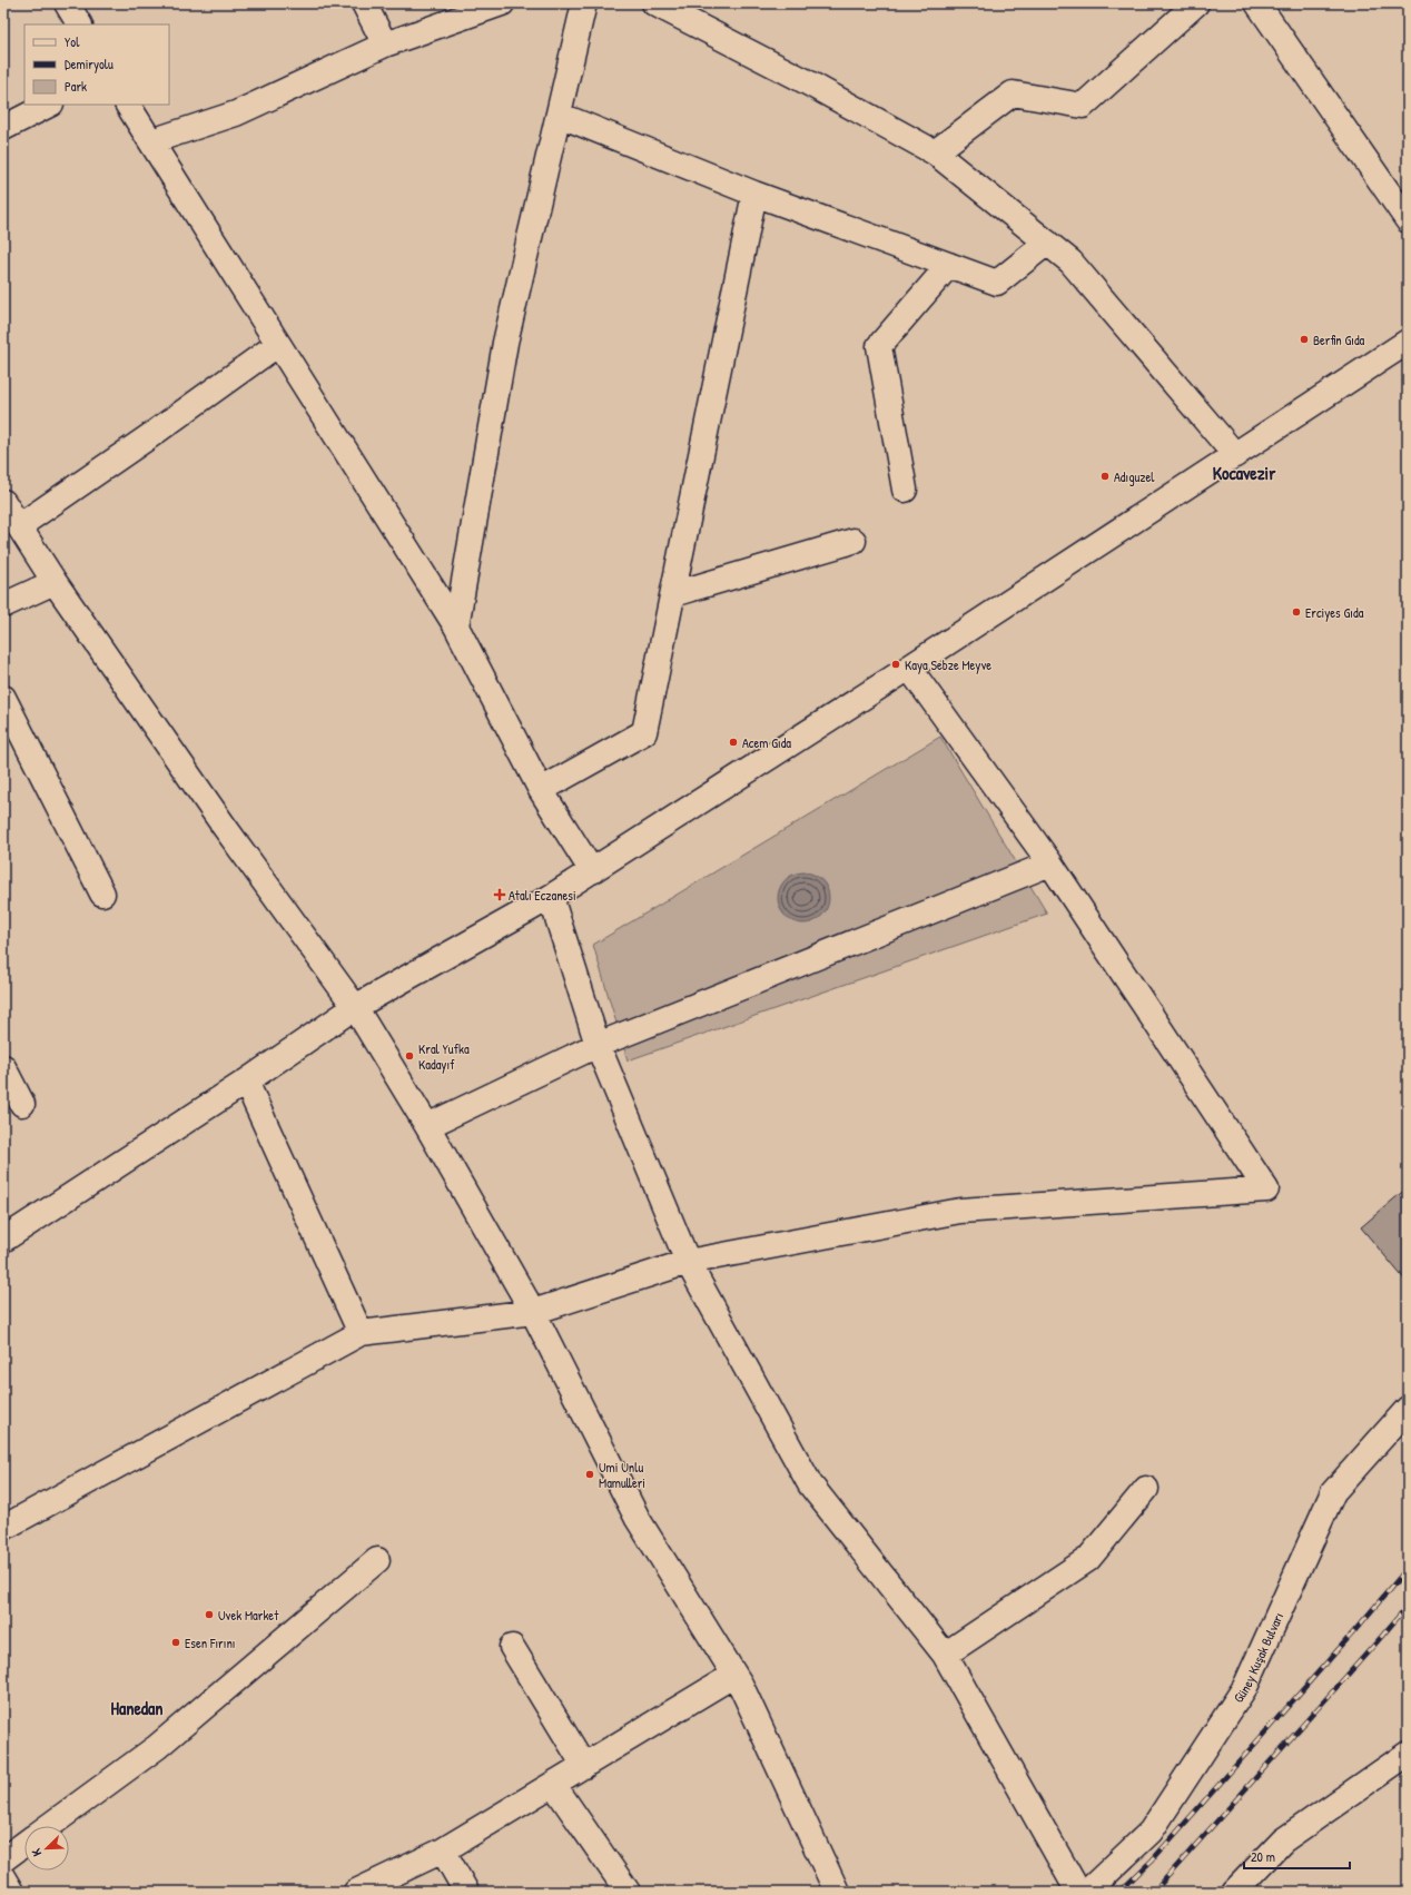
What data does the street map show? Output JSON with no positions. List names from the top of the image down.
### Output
{
  "streets": {
    "street": ["Güney Kuşak Bulvarı"]
  },
  "districts": ["Kocavezir", "Hanedan"],
  "places": {
    "other": [
      "Berfin Gıda",
      "Adıguzel",
      "Erciyes Gıda",
      "Kaya Sebze Meyve",
      "Acem Gıda",
      "Kral Yufka Kadayıf",
      "Umi Unlu Mamulleri",
      "Uvek Market",
      "Esen Fırını"
    ],
    "health": ["Atalı Eczanesi"]
  },
  "legend": ["Yol", "Demiryolu", "Park"],
  "scale_bar": "20 m",
  "north": "bottom left"
}
